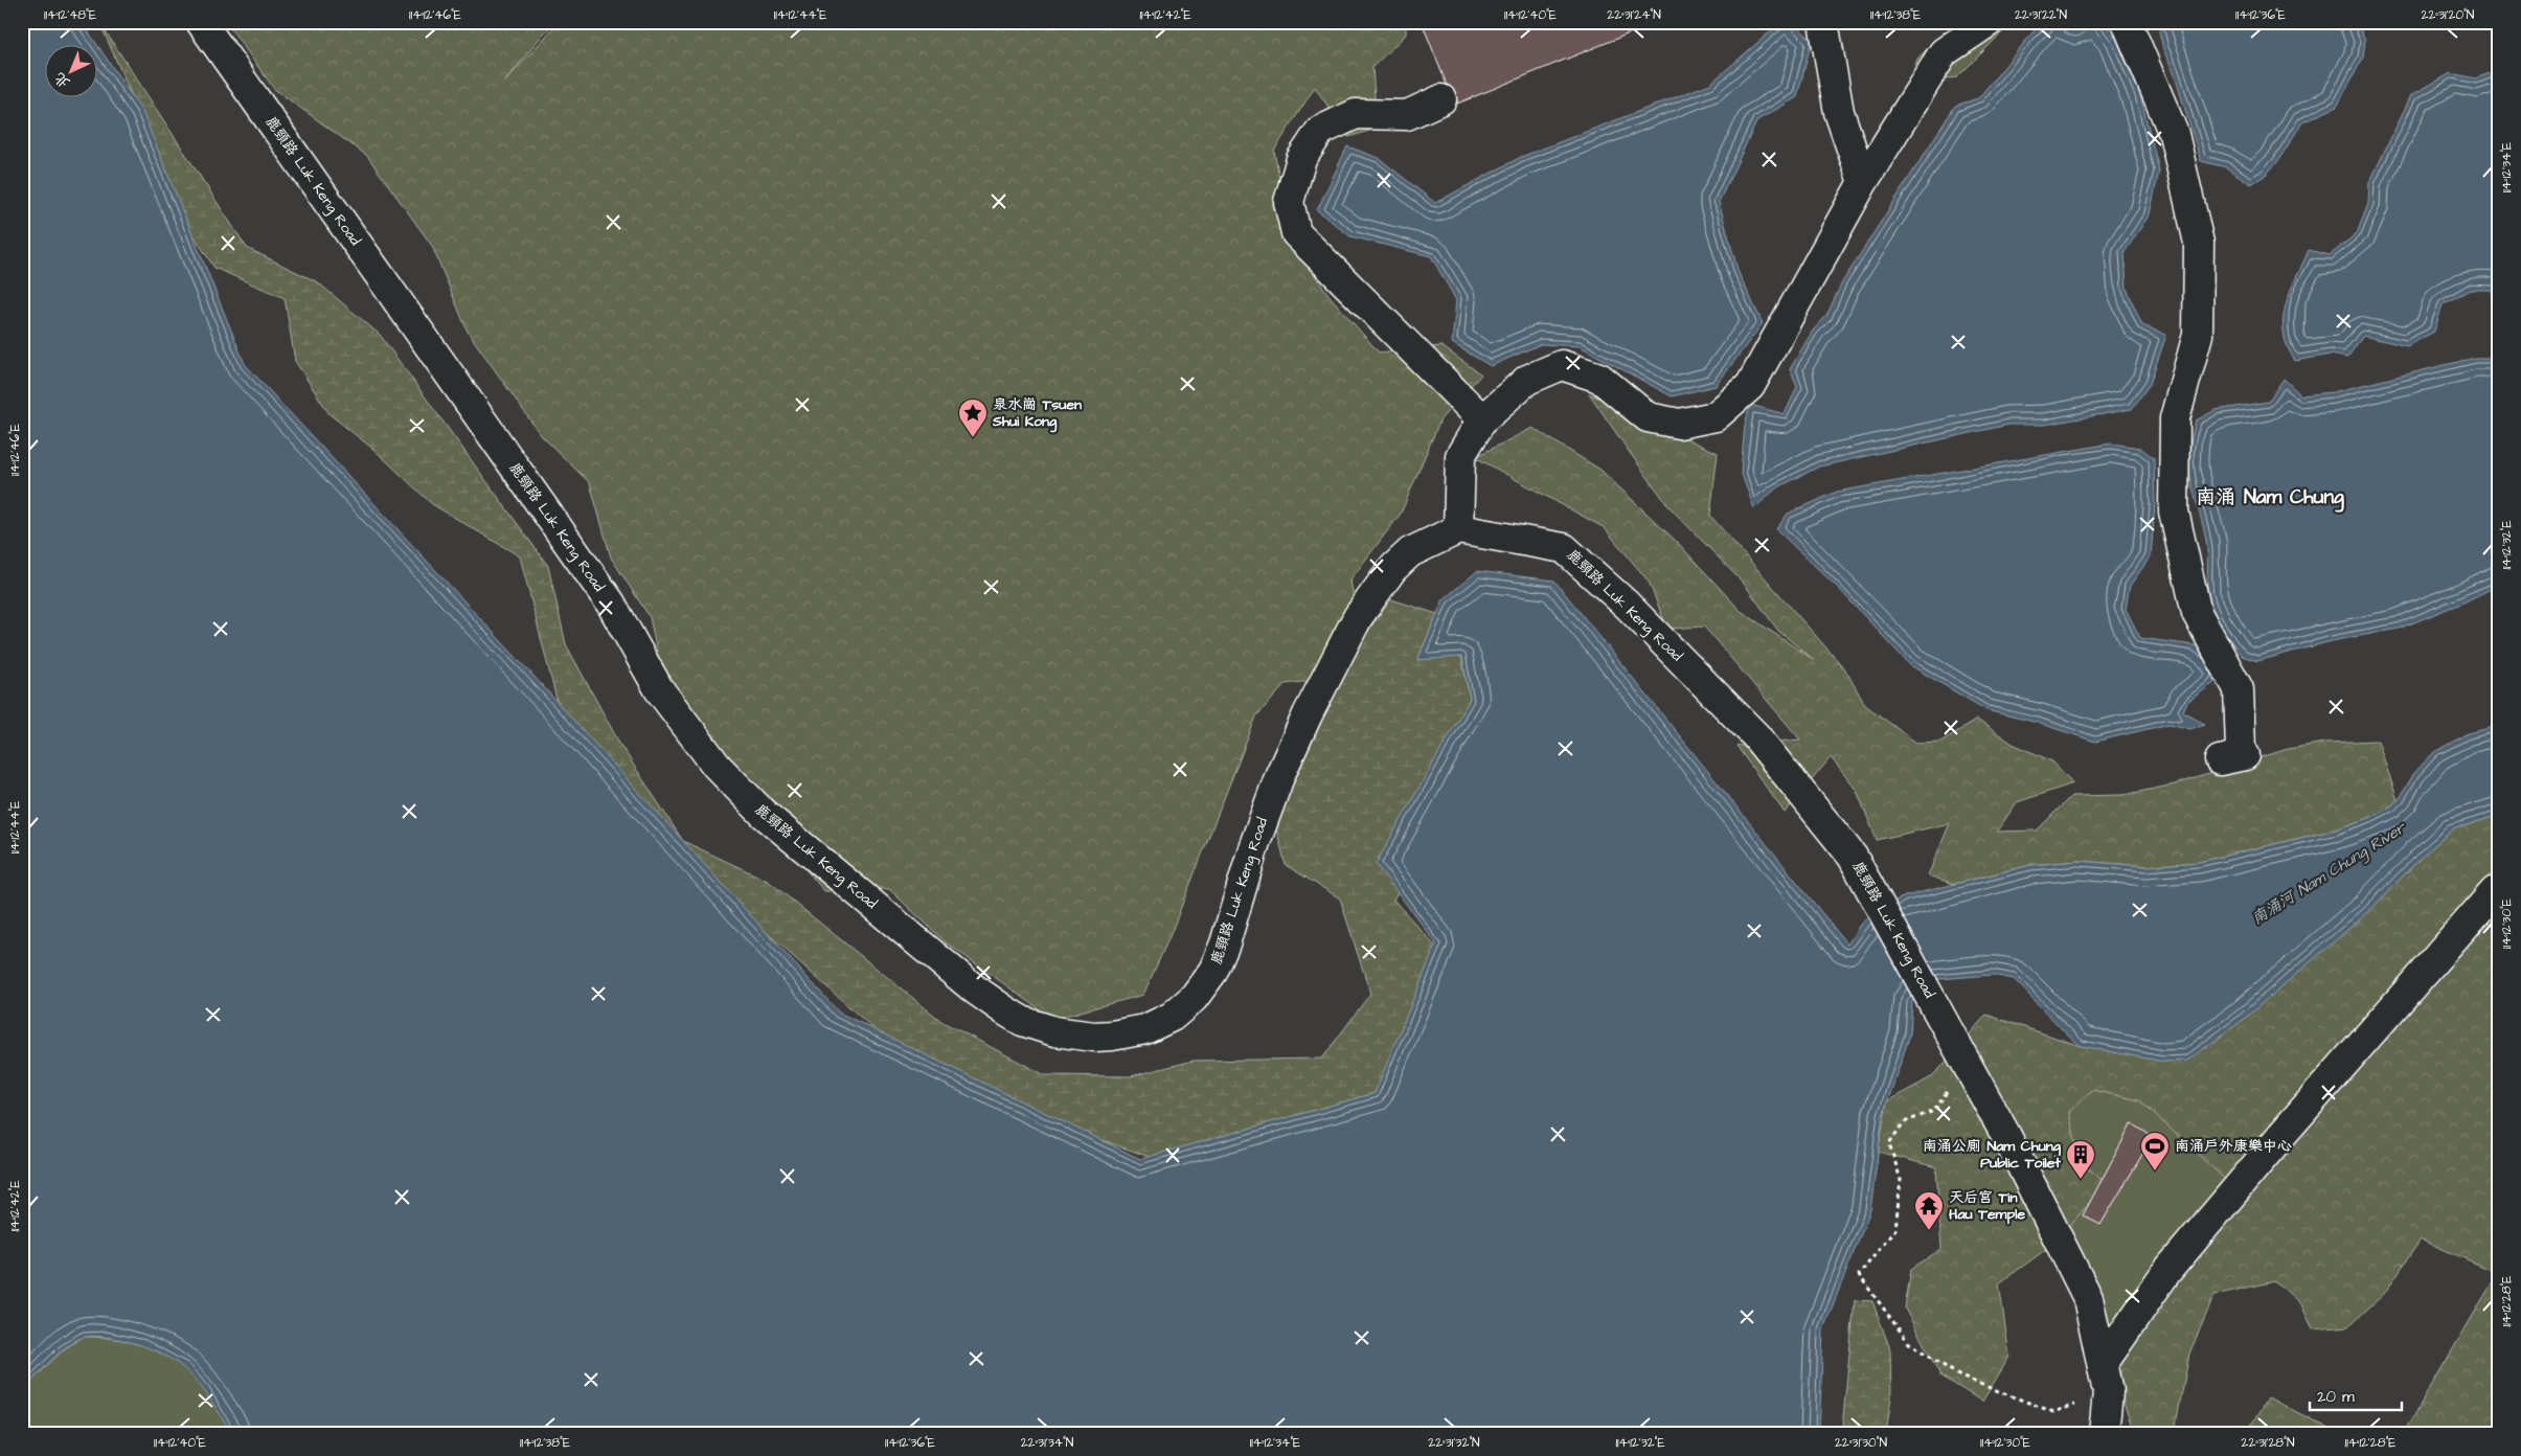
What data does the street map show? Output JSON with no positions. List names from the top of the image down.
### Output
{
  "streets": {
    "street": ["鹿頸路 Luk Keng Road"]
  },
  "districts": ["南涌 Nam Chung"],
  "water": ["南涌河 Nam Chung River"],
  "places": {
    "place": ["泉水崗 Tsuen Shui Kong"],
    "sports": ["南涌戶外康樂中心"],
    "building": ["南涌公廁 Nam Chung Public Toilet"],
    "temple": ["天后宮 Tin Hau Temple"]
  },
  "scale_bar": "20 m",
  "north": "bottom left",
  "coordinates": [
    "114°12'48\"E",
    "114°12'46\"E",
    "114°12'44\"E",
    "114°12'42\"E",
    "114°12'40\"E",
    "22°31'24\"N",
    "114°12'38\"E",
    "22°31'22\"N",
    "114°12'36\"E",
    "22°31'20\"N",
    "114°12'34\"E",
    "114°12'32\"E",
    "114°12'30\"E",
    "114°12'28\"E",
    "22°31'34\"N",
    "22°31'32\"N",
    "22°31'30\"N",
    "22°31'28\"N"
  ]
}
